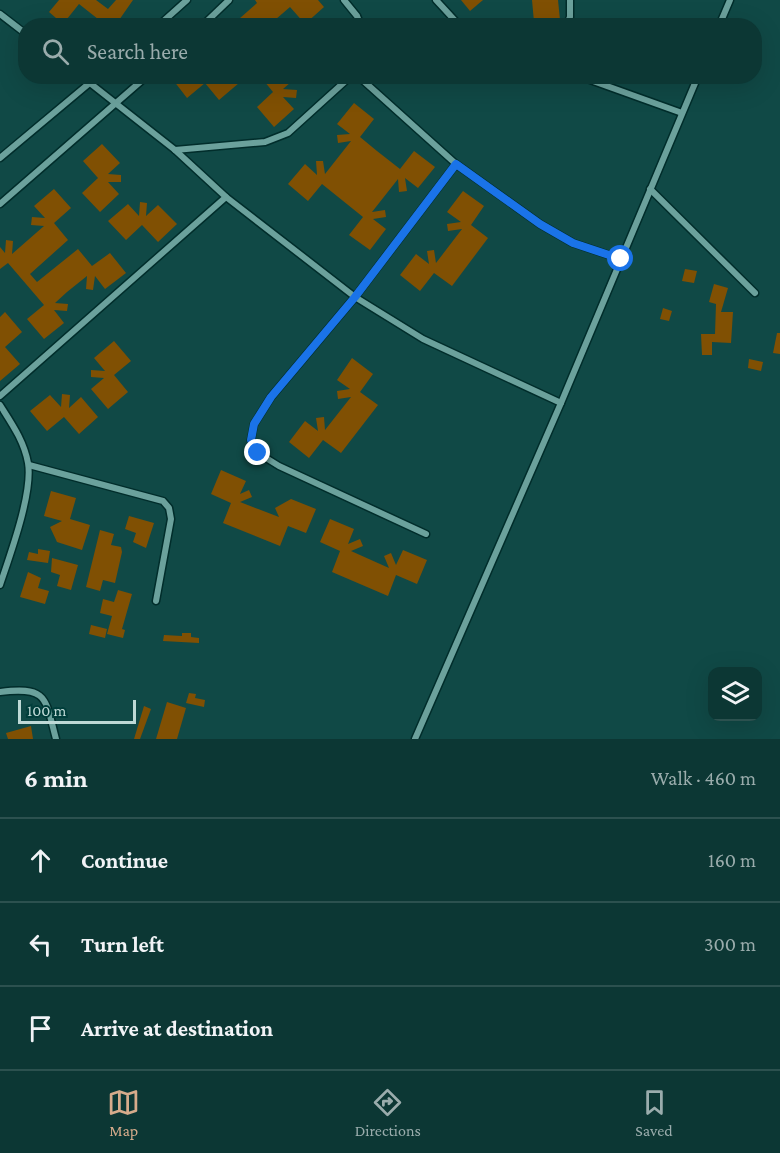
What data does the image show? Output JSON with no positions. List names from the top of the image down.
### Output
{
  "scale_bar": "100 m",
  "page": {
    "search": "Search here",
    "scale": "100 m",
    "heading": ["6 min", "Walk · 460 m"],
    "list": [
      ["Continue", "160 m"],
      ["Turn left", "300 m"],
      "Arrive at destination"
    ],
    "nav": ["Map", "Directions", "Saved"]
  }
}
